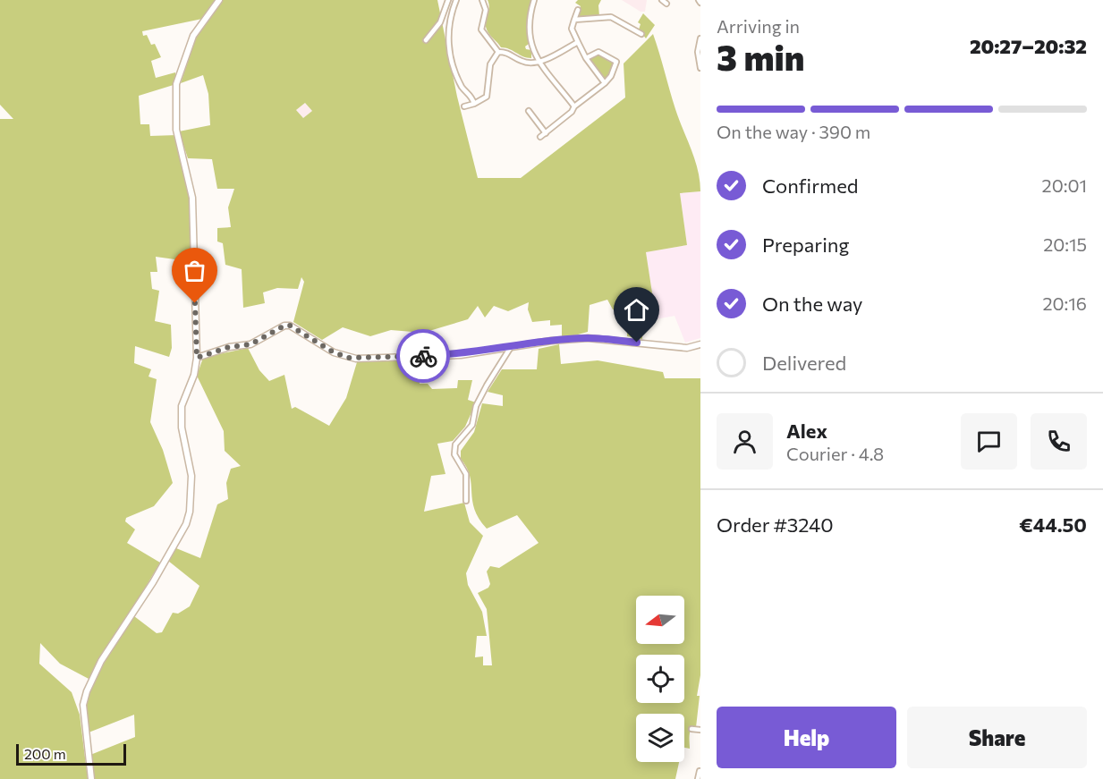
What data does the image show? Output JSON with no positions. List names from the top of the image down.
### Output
{
  "scale_bar": "200 m",
  "north": "left",
  "page": {
    "heading": ["3 min", "Arriving in", "20:27–20:32"],
    "panel": [
      "Alex",
      "Courier · 4.8",
      "Order #3240",
      "€44.50"
    ],
    "bar": "On the way · 390 m",
    "list": [
      ["Confirmed", "20:01"],
      ["Preparing", "20:15"],
      ["On the way", "20:16"],
      "Delivered"
    ],
    "buttons": ["Help", "Share"],
    "scale": "200 m"
  }
}
